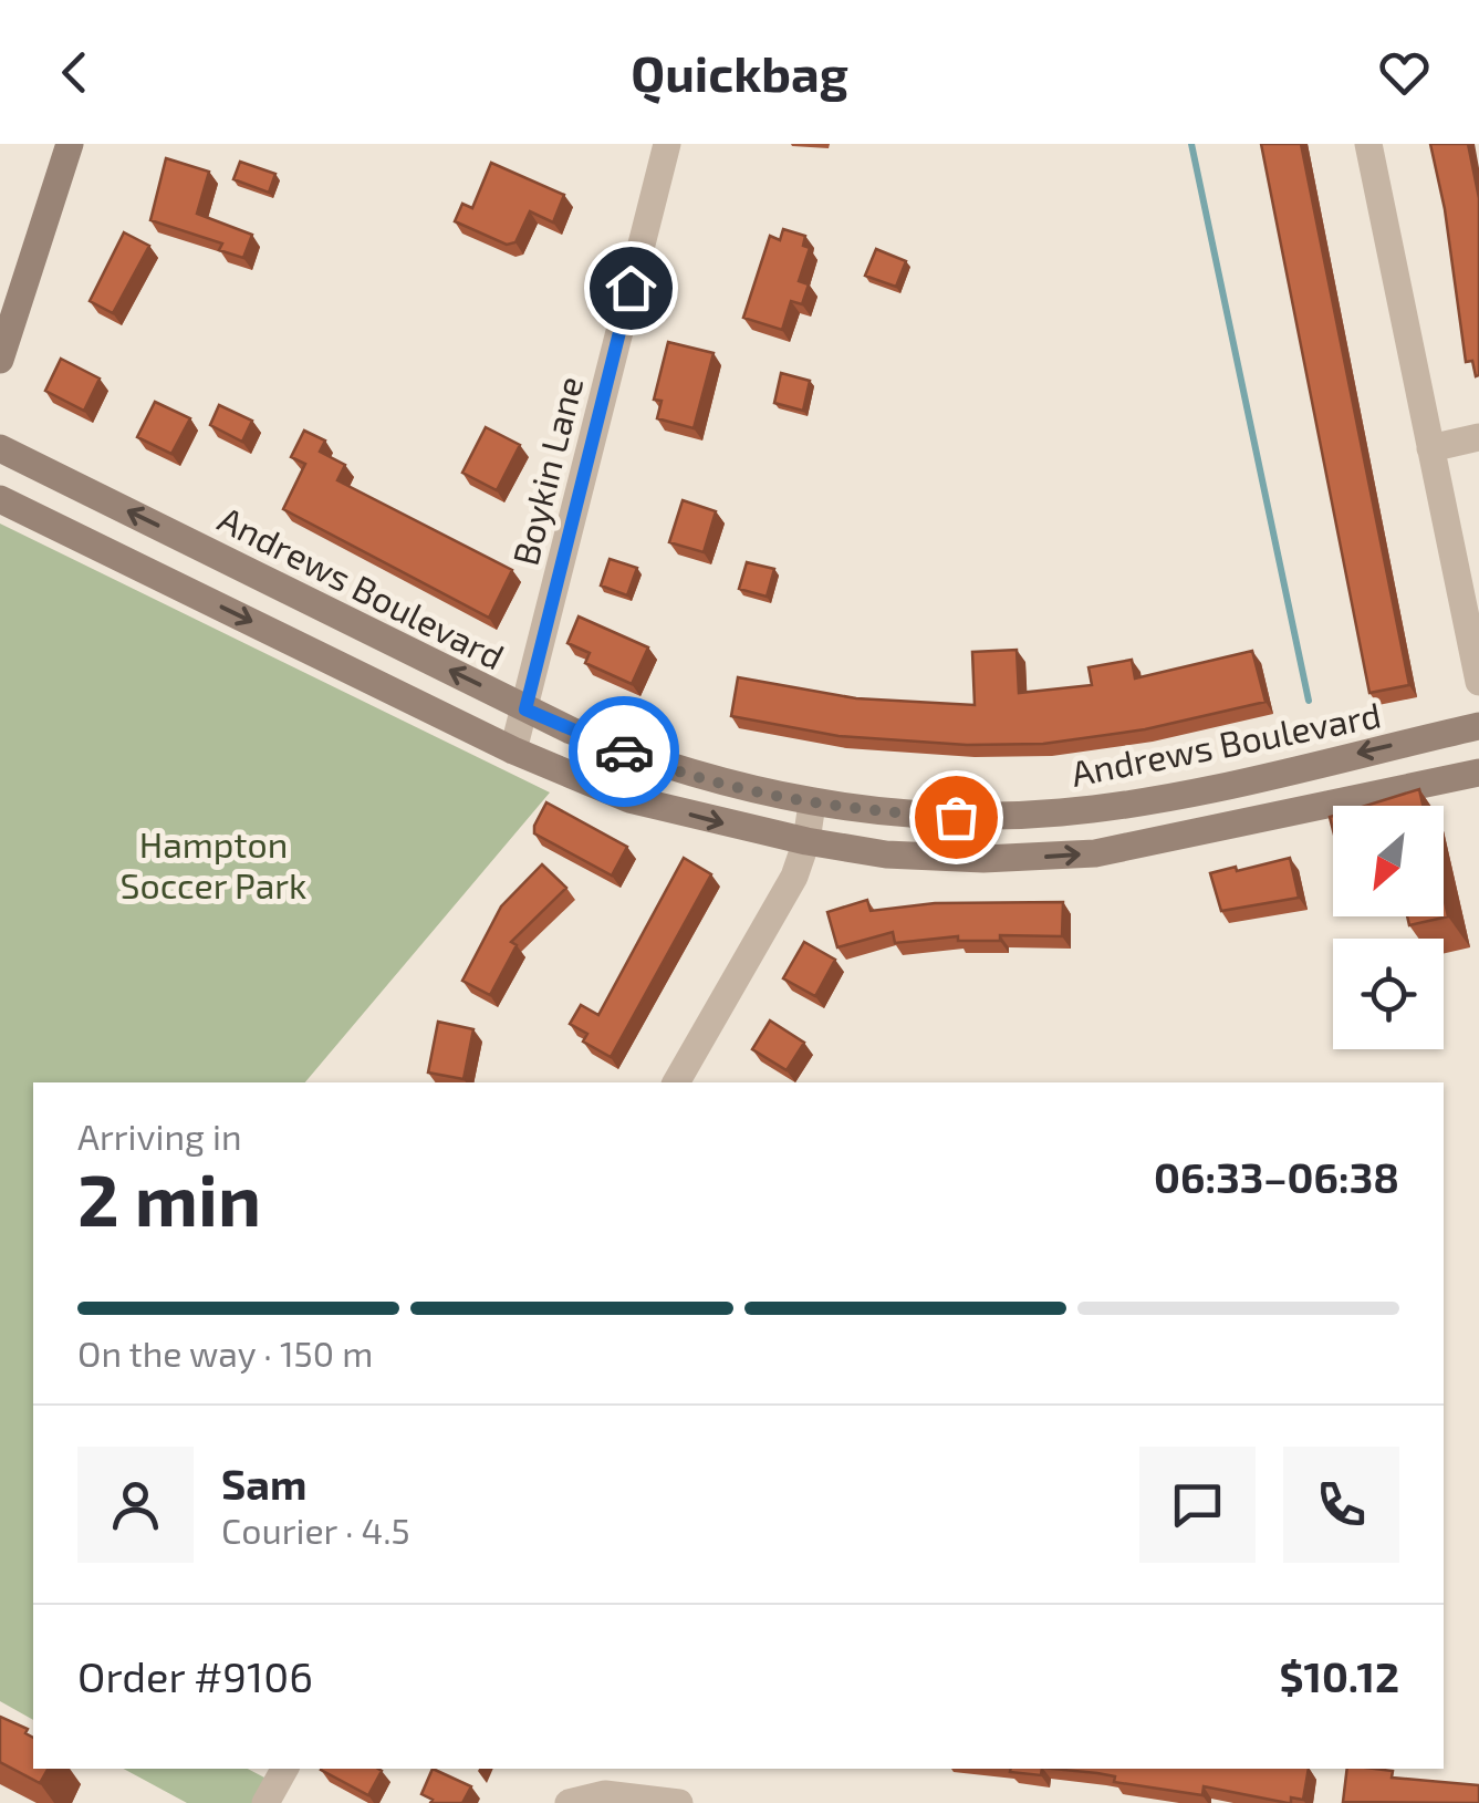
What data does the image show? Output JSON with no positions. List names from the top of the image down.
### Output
{
  "streets": {
    "street": ["Boykin Lane", "Andrews Boulevard"]
  },
  "crossings": [
    ["Boykin Lane", "Andrews Boulevard"]
  ],
  "parks": ["Hampton Soccer Park"],
  "north": "bottom left",
  "page": {
    "header": "Quickbag",
    "heading": ["2 min", "Arriving in", "06:33–06:38"],
    "panel": [
      "Sam",
      "Courier · 4.5",
      "Order #9106",
      "$10.12"
    ],
    "bar": "On the way · 150 m"
  }
}
